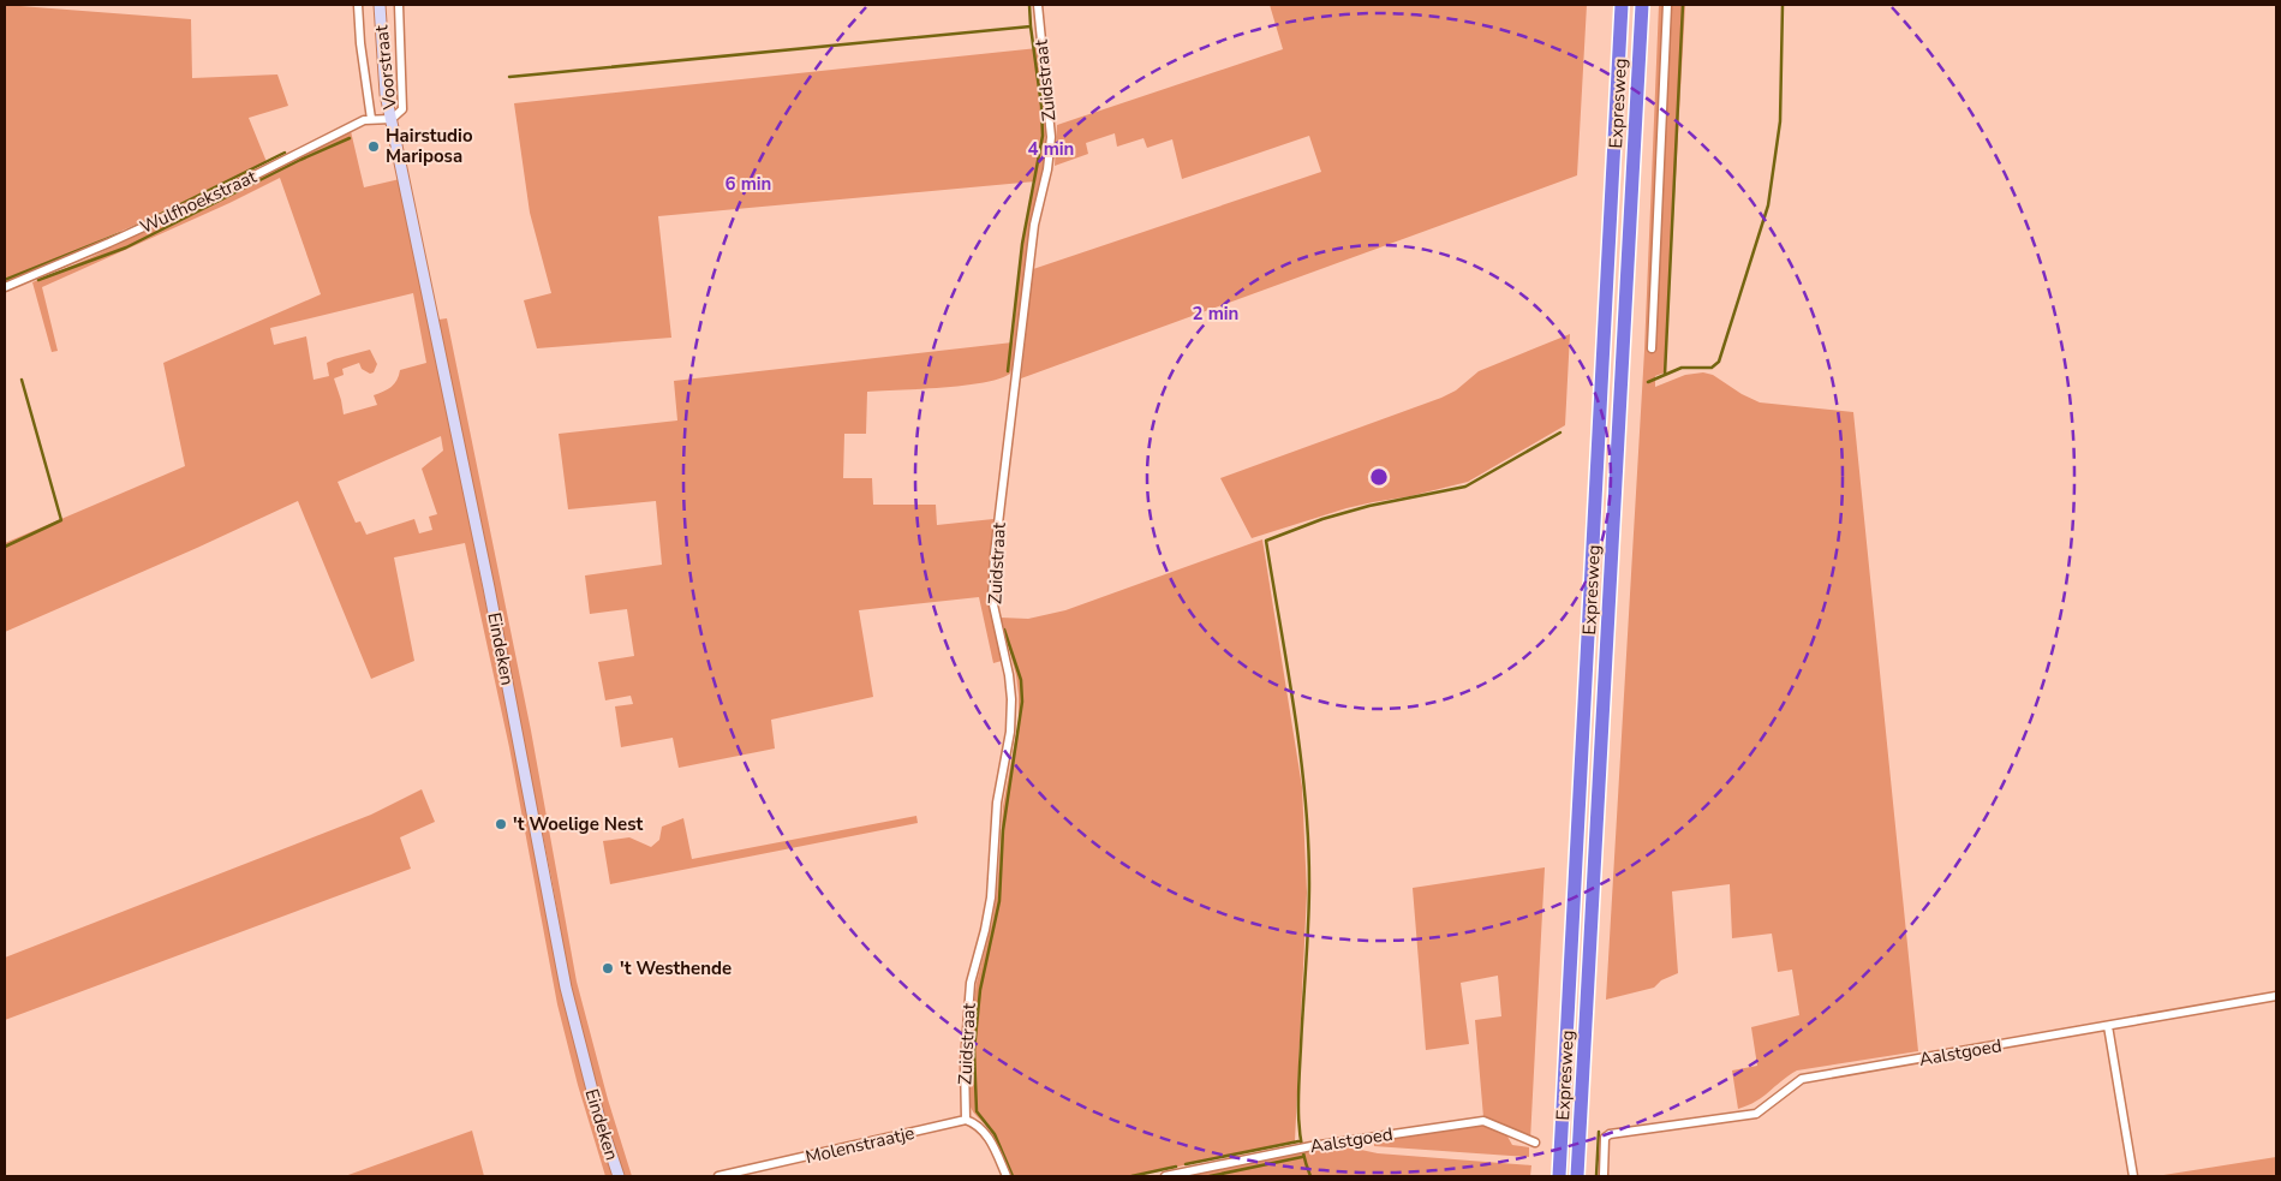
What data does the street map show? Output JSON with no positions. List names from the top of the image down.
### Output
{
  "streets": {
    "highway": ["Expresweg"],
    "street": [
      "Voorstraat",
      "Zuidstraat",
      "Wulfhoekstraat",
      "Eindeken",
      "Aalstgoed",
      "Molenstraatje"
    ]
  },
  "crossings": [
    ["Voorstraat", "Wulfhoekstraat"],
    ["Voorstraat", "Eindeken"],
    ["Zuidstraat", "Molenstraatje"],
    ["Wulfhoekstraat", "Eindeken"]
  ],
  "places": ["Hairstudio Mariposa", "'t Woelige Nest", "'t Westhende"],
  "rings": ["4 min", "6 min", "2 min"]
}
